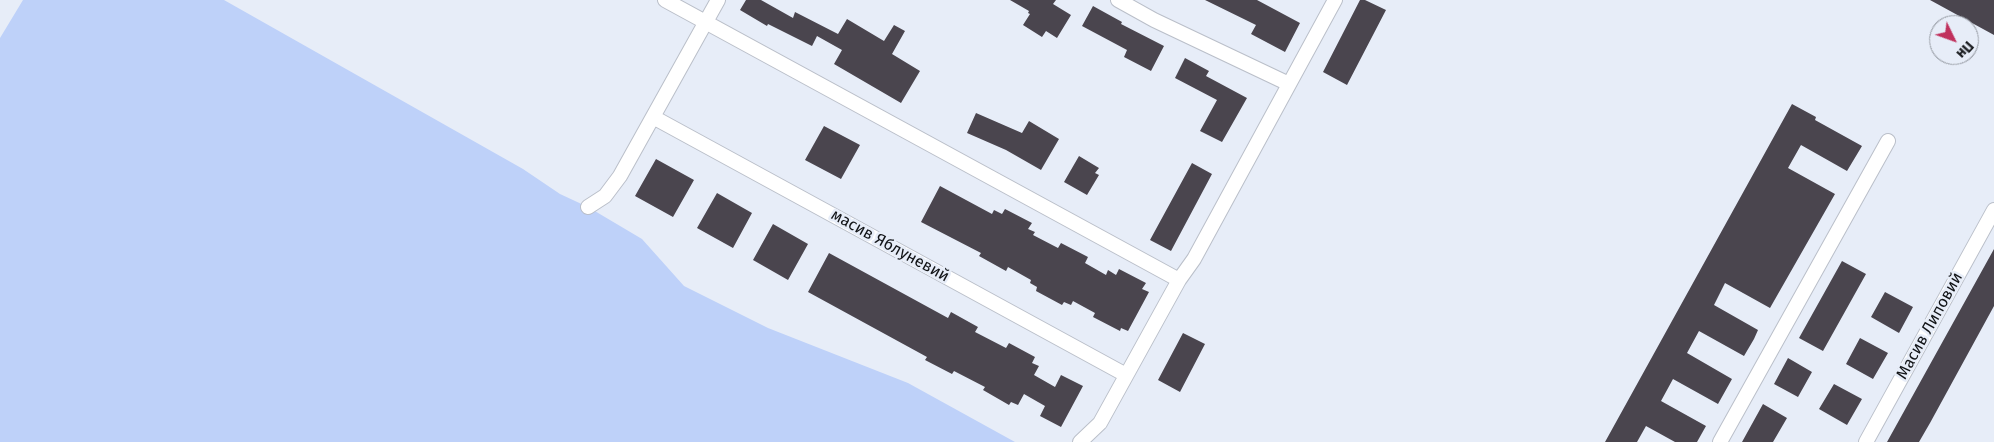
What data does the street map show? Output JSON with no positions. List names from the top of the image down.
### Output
{
  "streets": {
    "street": ["масив Яблуневий", "Масив Липовий"]
  },
  "north": "bottom right"
}
